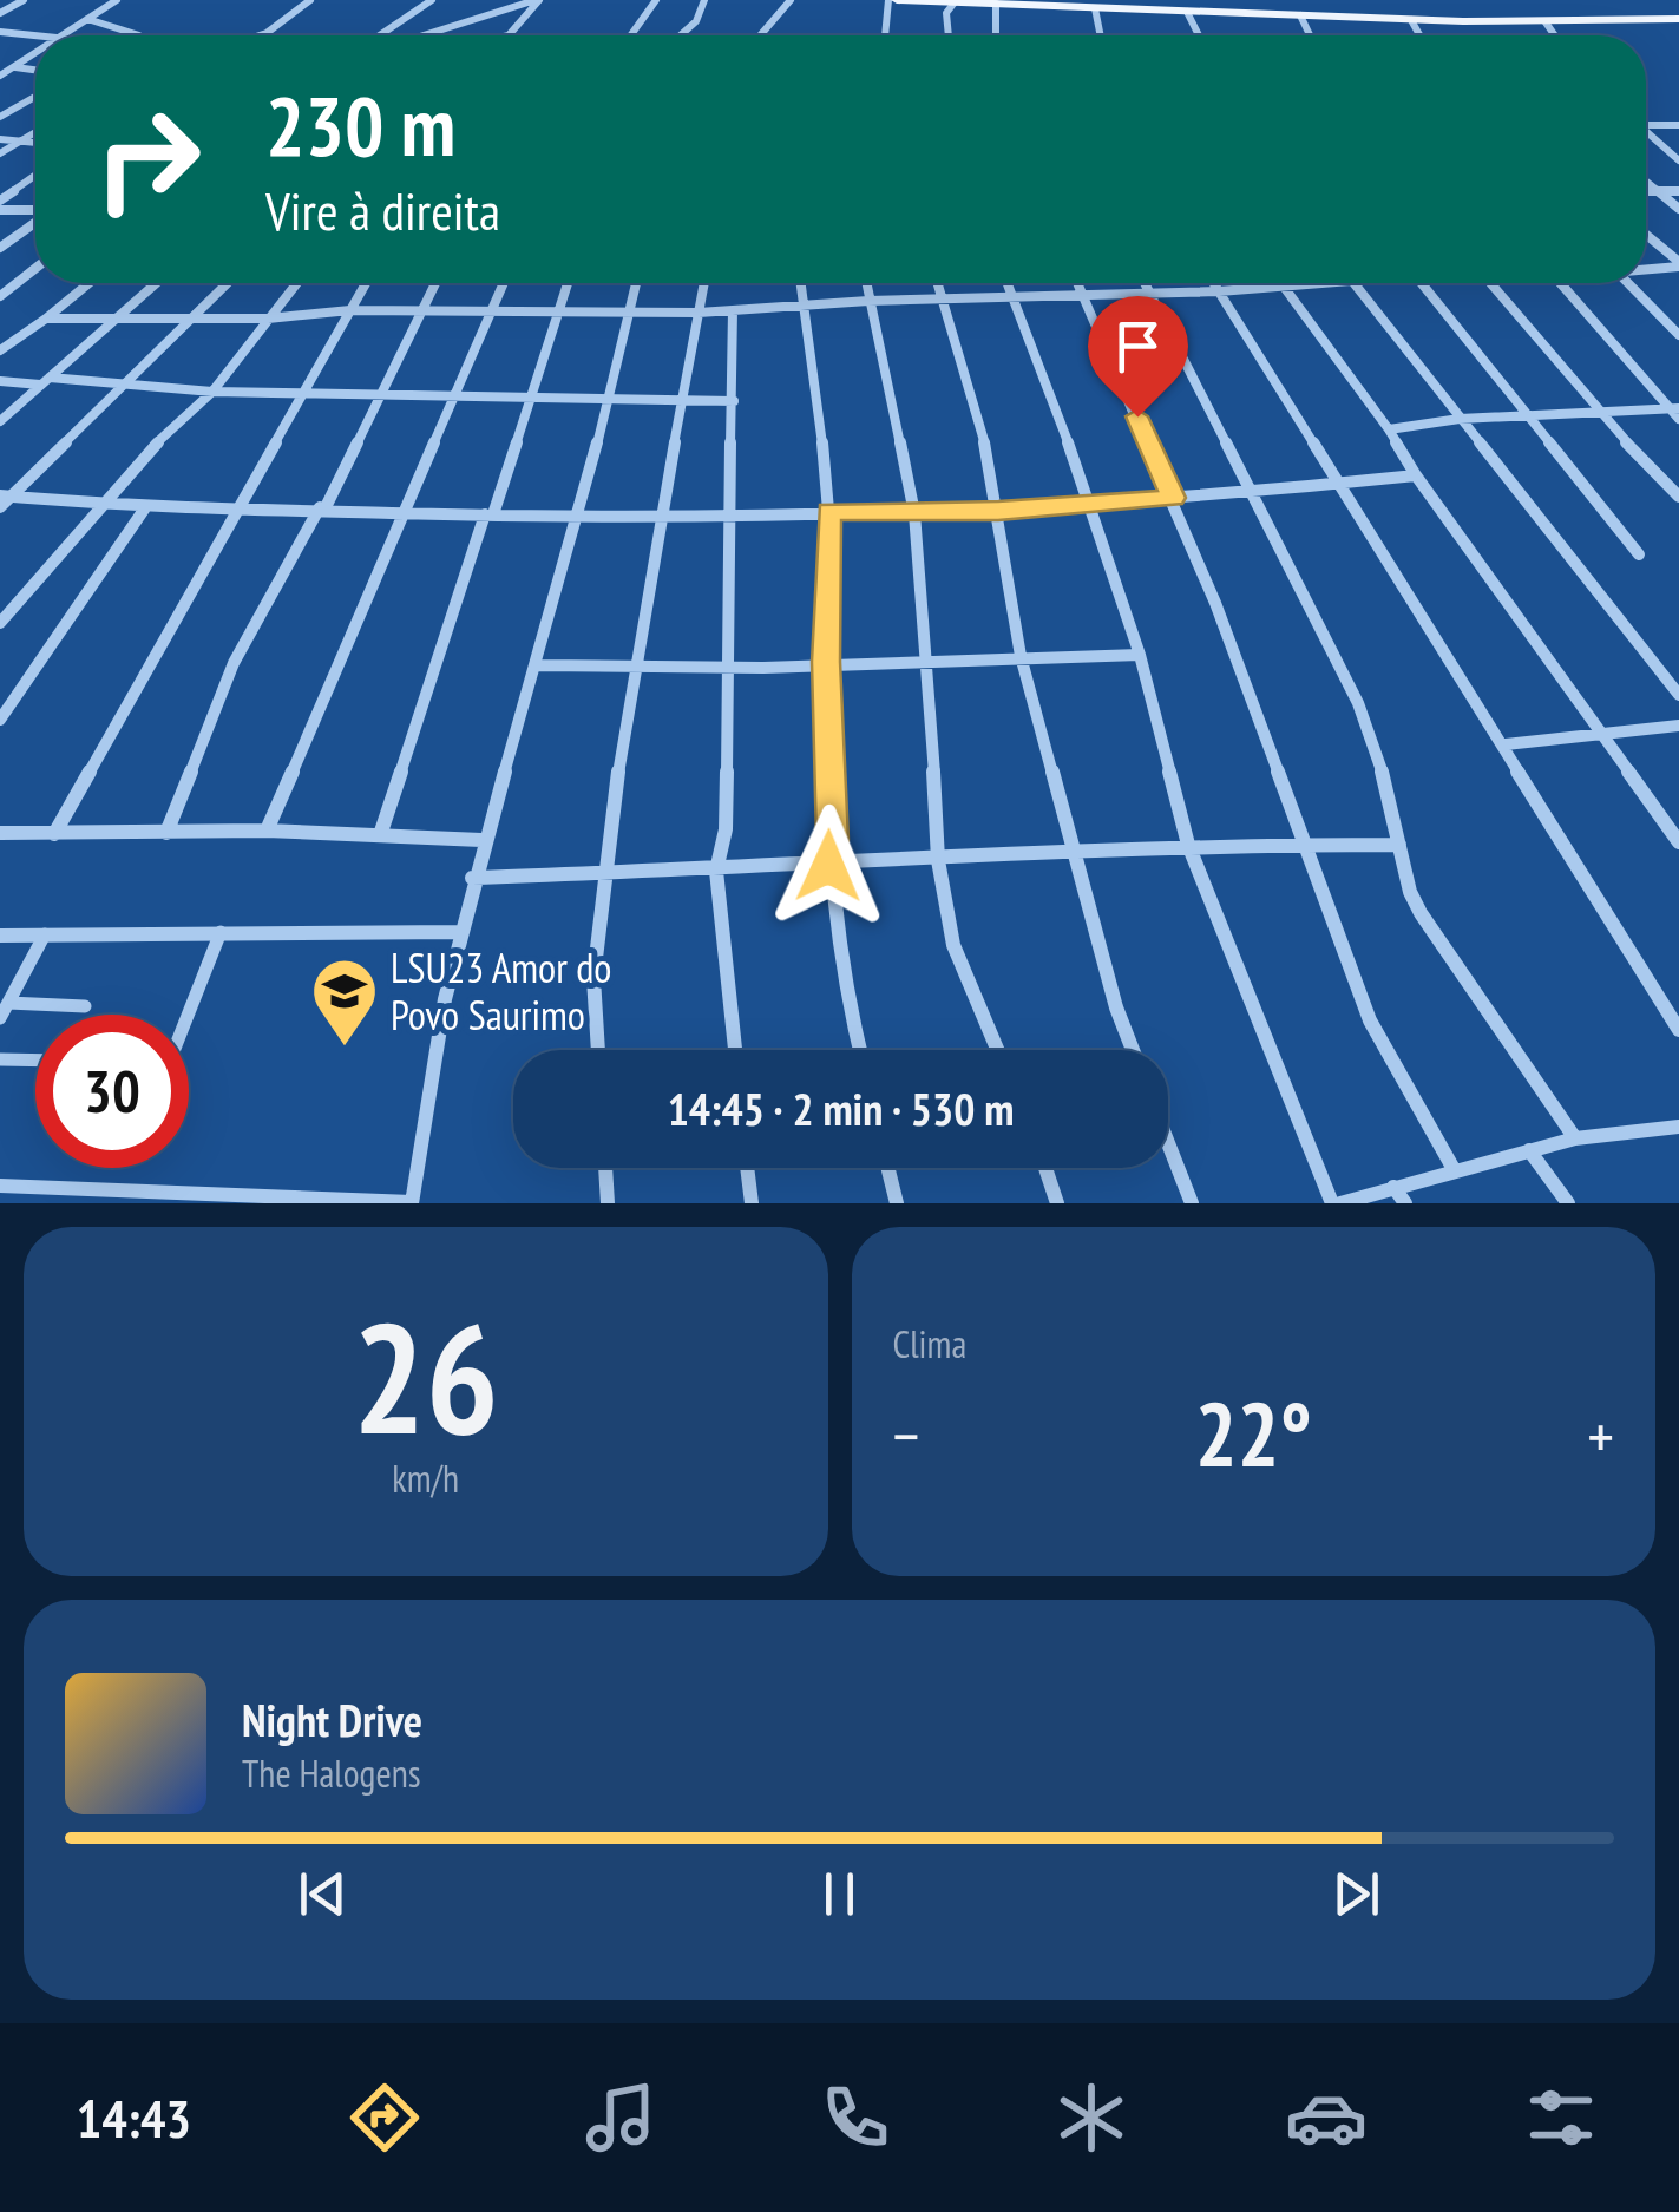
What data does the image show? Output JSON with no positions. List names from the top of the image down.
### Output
{
  "places": {
    "school or university": ["LSU23 Amor do Povo Saurimo"]
  },
  "page": {
    "turn": ["230 m", "Vire à direita"],
    "limit": "30",
    "trip": "14:45 · 2 min · 530 m",
    "tile": [
      ["26", "km/h"],
      "Clima"
    ],
    "heat": ["−", "22°", "+"],
    "song": ["Night Drive", "The Halogens"],
    "tabs": "14:43"
  }
}
